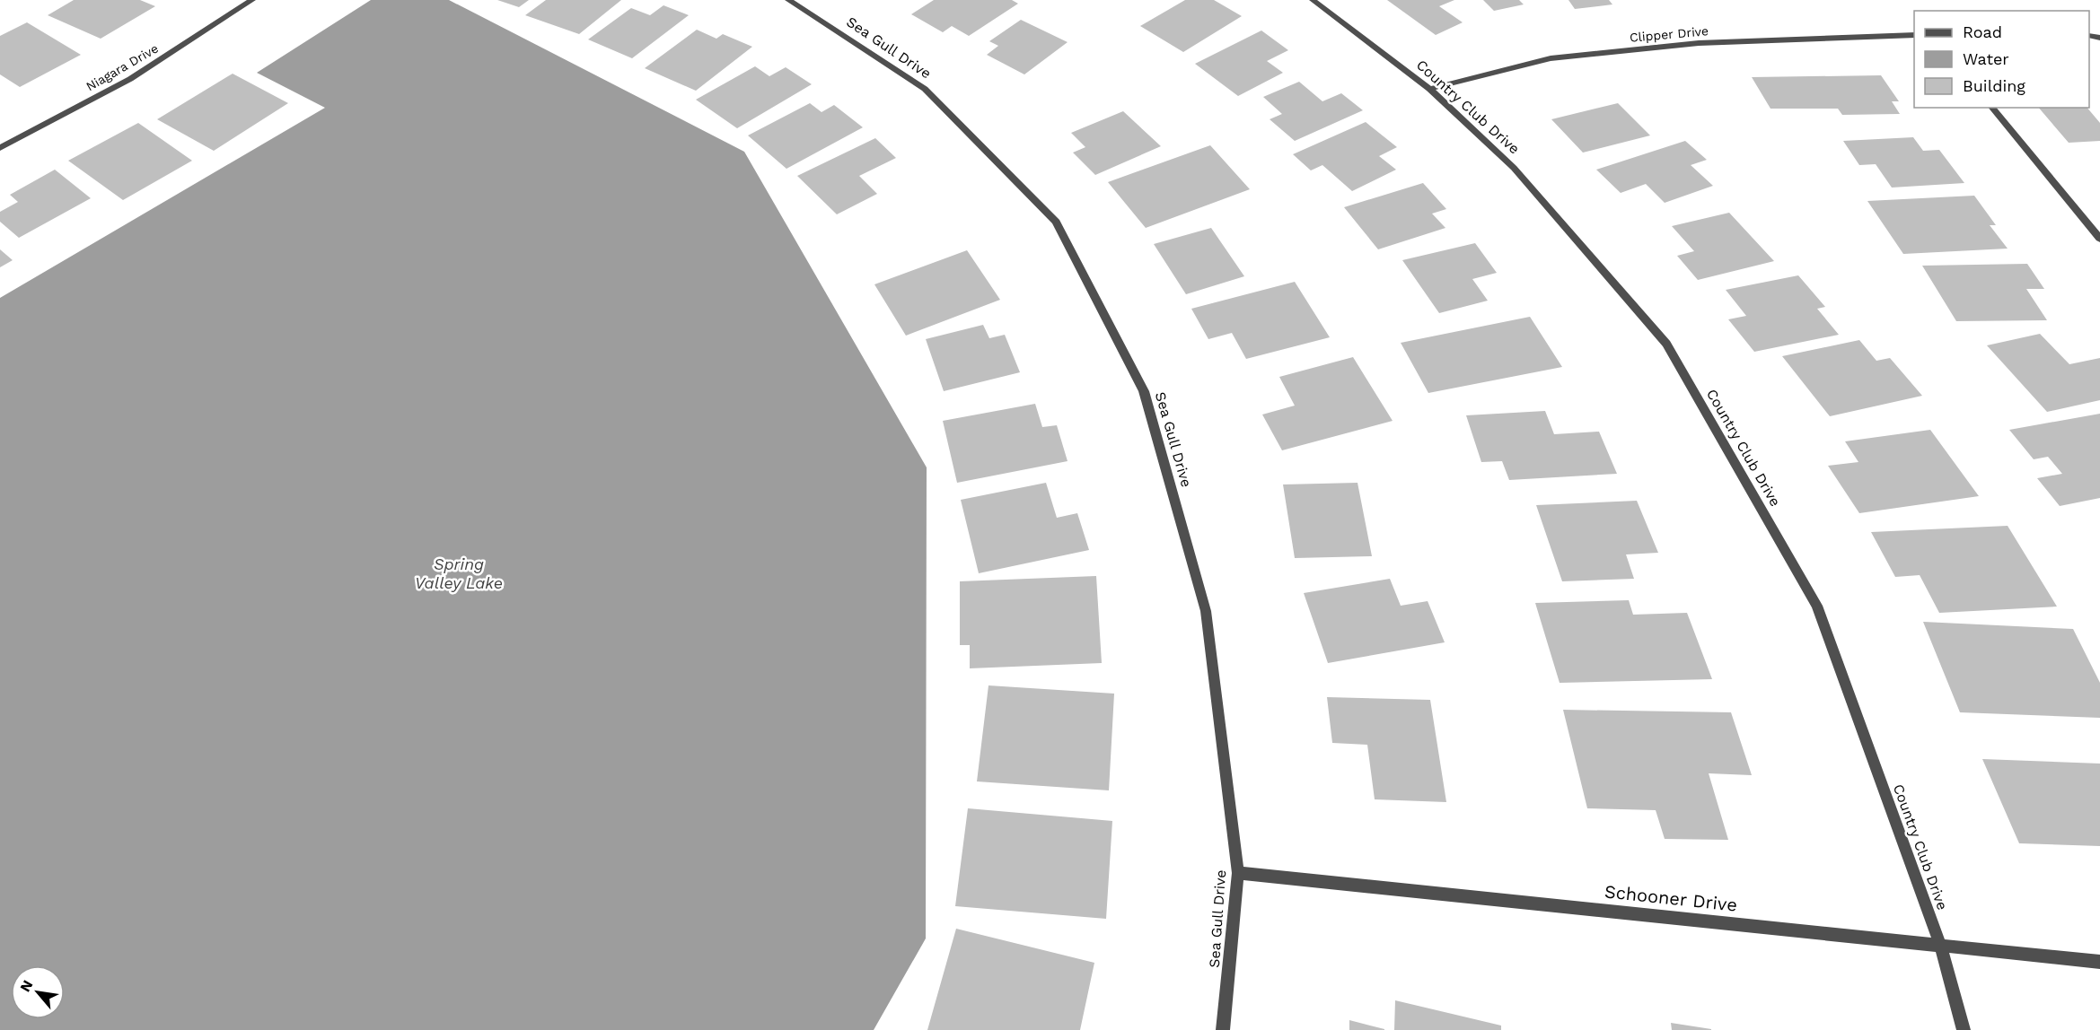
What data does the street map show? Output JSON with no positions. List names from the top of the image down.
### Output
{
  "streets": {
    "street": [
      "Clipper Drive",
      "Sea Gull Drive",
      "Niagara Drive",
      "Country Club Drive",
      "Schooner Drive"
    ]
  },
  "crossings": [
    ["Clipper Drive", "Country Club Drive"],
    ["Sea Gull Drive", "Schooner Drive"],
    ["Country Club Drive", "Schooner Drive"]
  ],
  "water": ["Spring Valley Lake"],
  "legend": ["Road", "Water", "Building"],
  "north": "top left"
}
